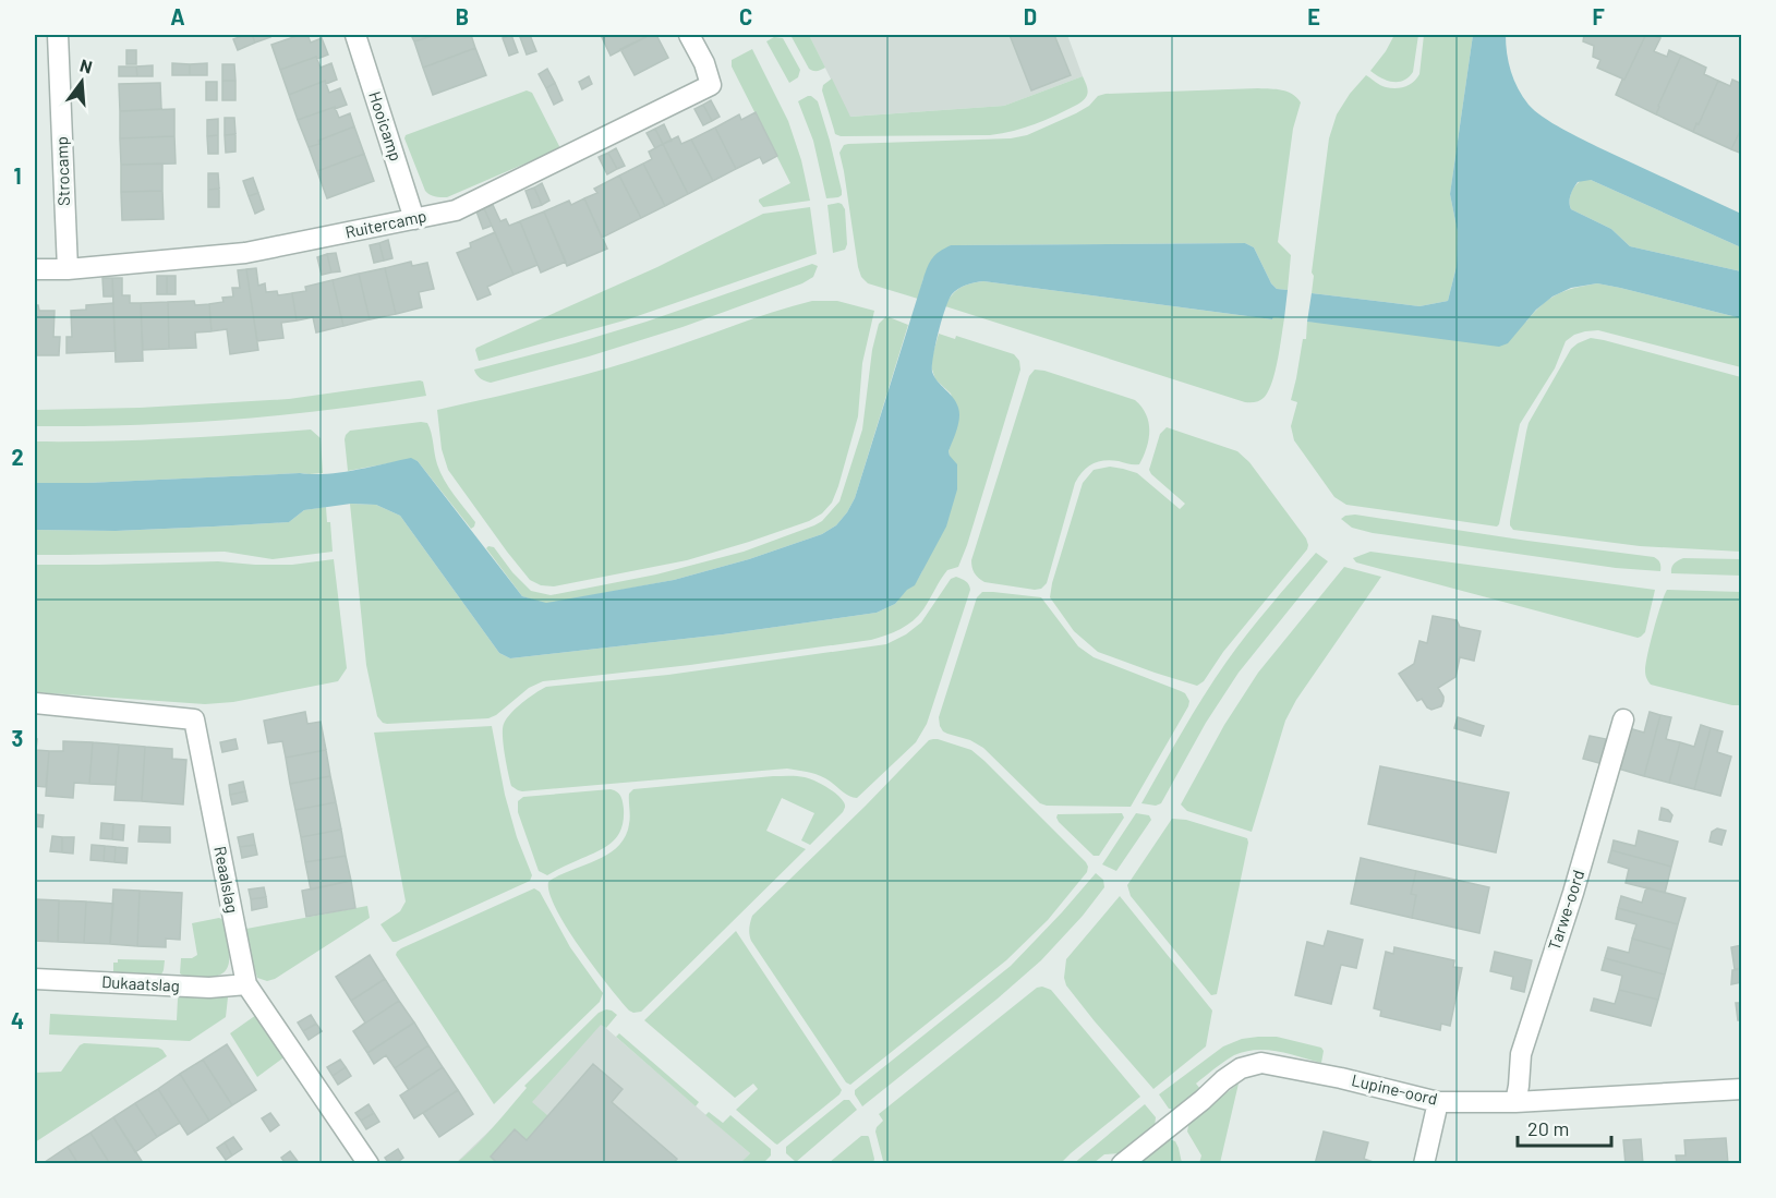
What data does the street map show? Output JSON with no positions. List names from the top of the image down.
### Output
{
  "streets": {
    "street": [
      "Hooicamp",
      "Strocamp",
      "Ruitercamp",
      "Reaalslag",
      "Tarwe-oord",
      "Dukaatslag",
      "Lupine-oord"
    ]
  },
  "crossings": [
    ["Hooicamp", "Ruitercamp"],
    ["Strocamp", "Ruitercamp"],
    ["Reaalslag", "Dukaatslag"],
    ["Tarwe-oord", "Lupine-oord"]
  ],
  "scale_bar": "20 m",
  "north": "top",
  "grid": {
    "columns": [
      "A",
      "B",
      "C",
      "D",
      "E",
      "F"
    ],
    "rows": [
      "1",
      "2",
      "3",
      "4"
    ]
  }
}
